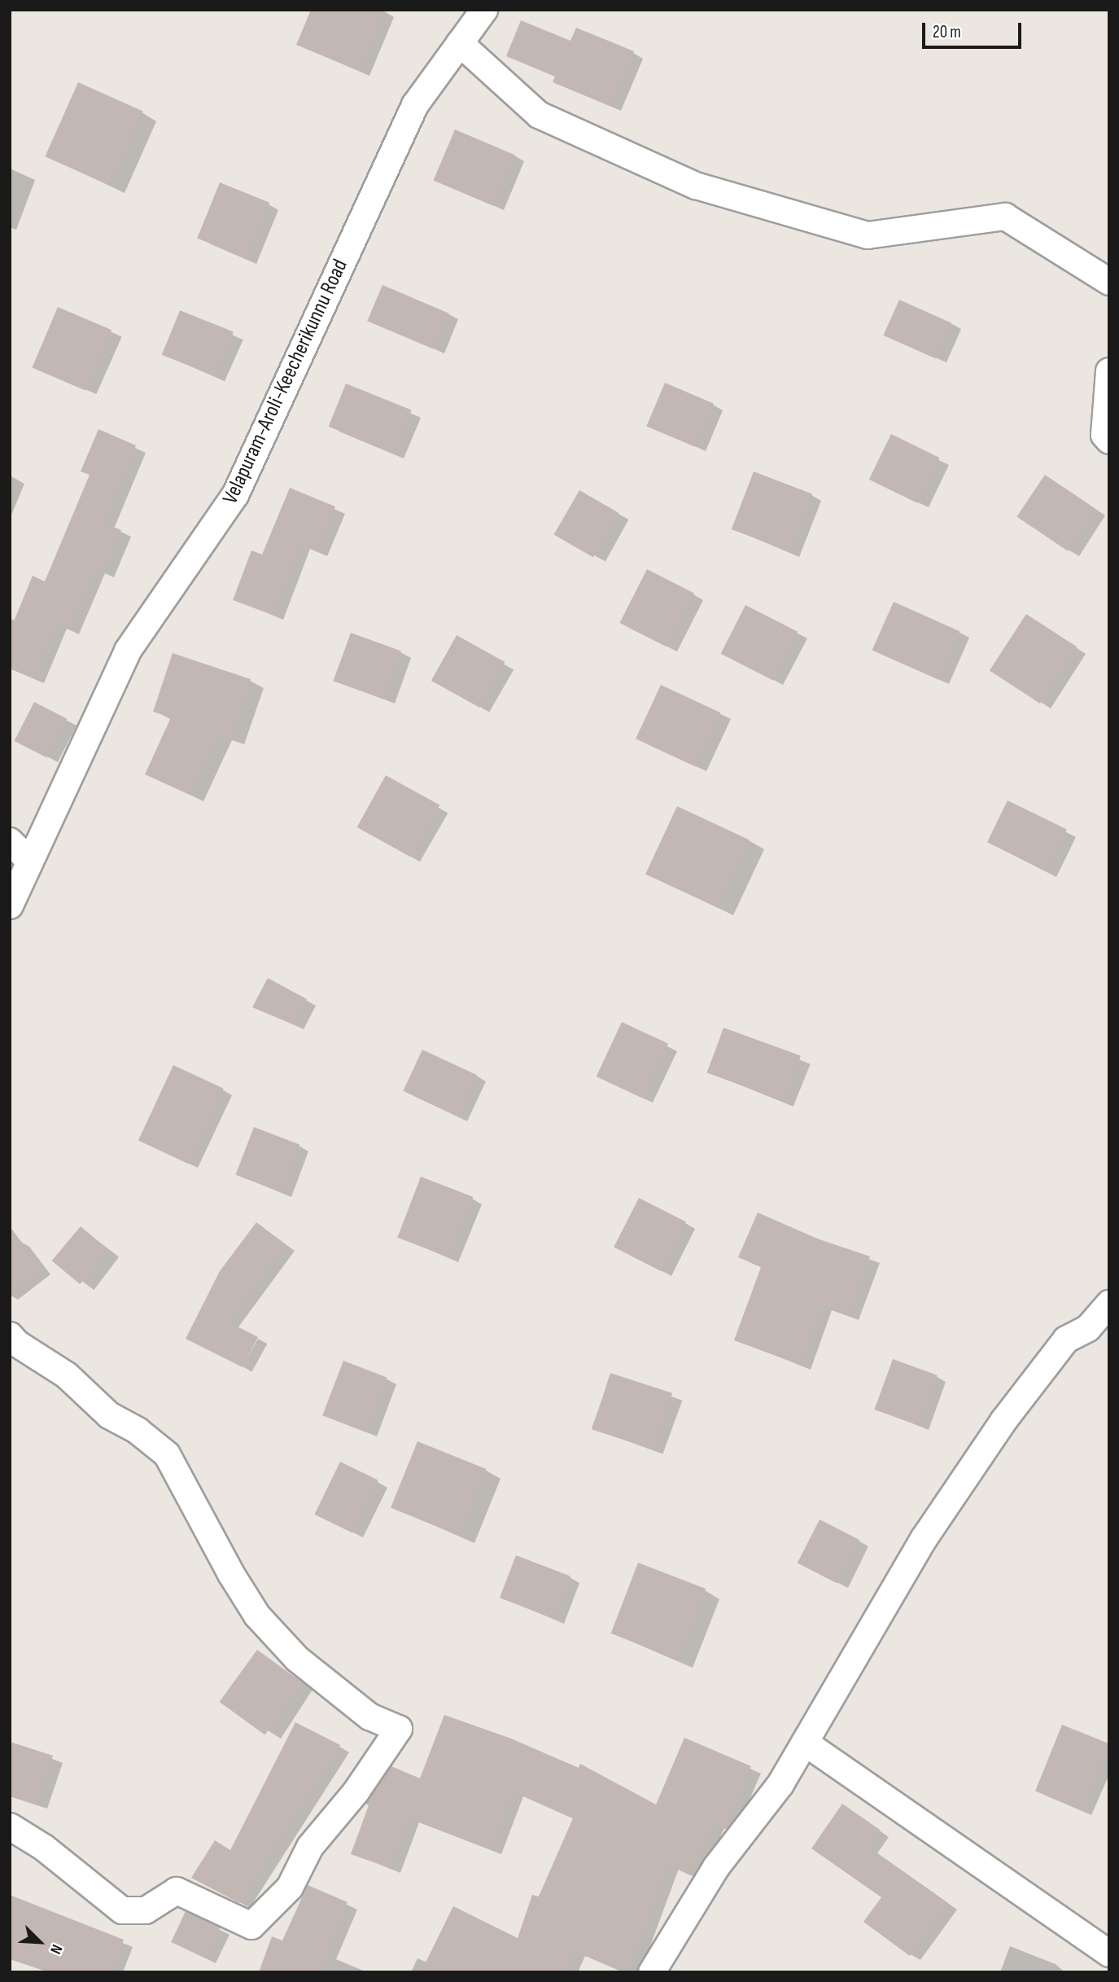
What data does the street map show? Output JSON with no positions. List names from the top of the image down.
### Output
{
  "streets": {
    "street": ["Velapuram-Aroli-Keecherikunnu Road"]
  },
  "scale_bar": "20 m",
  "north": "bottom right"
}
